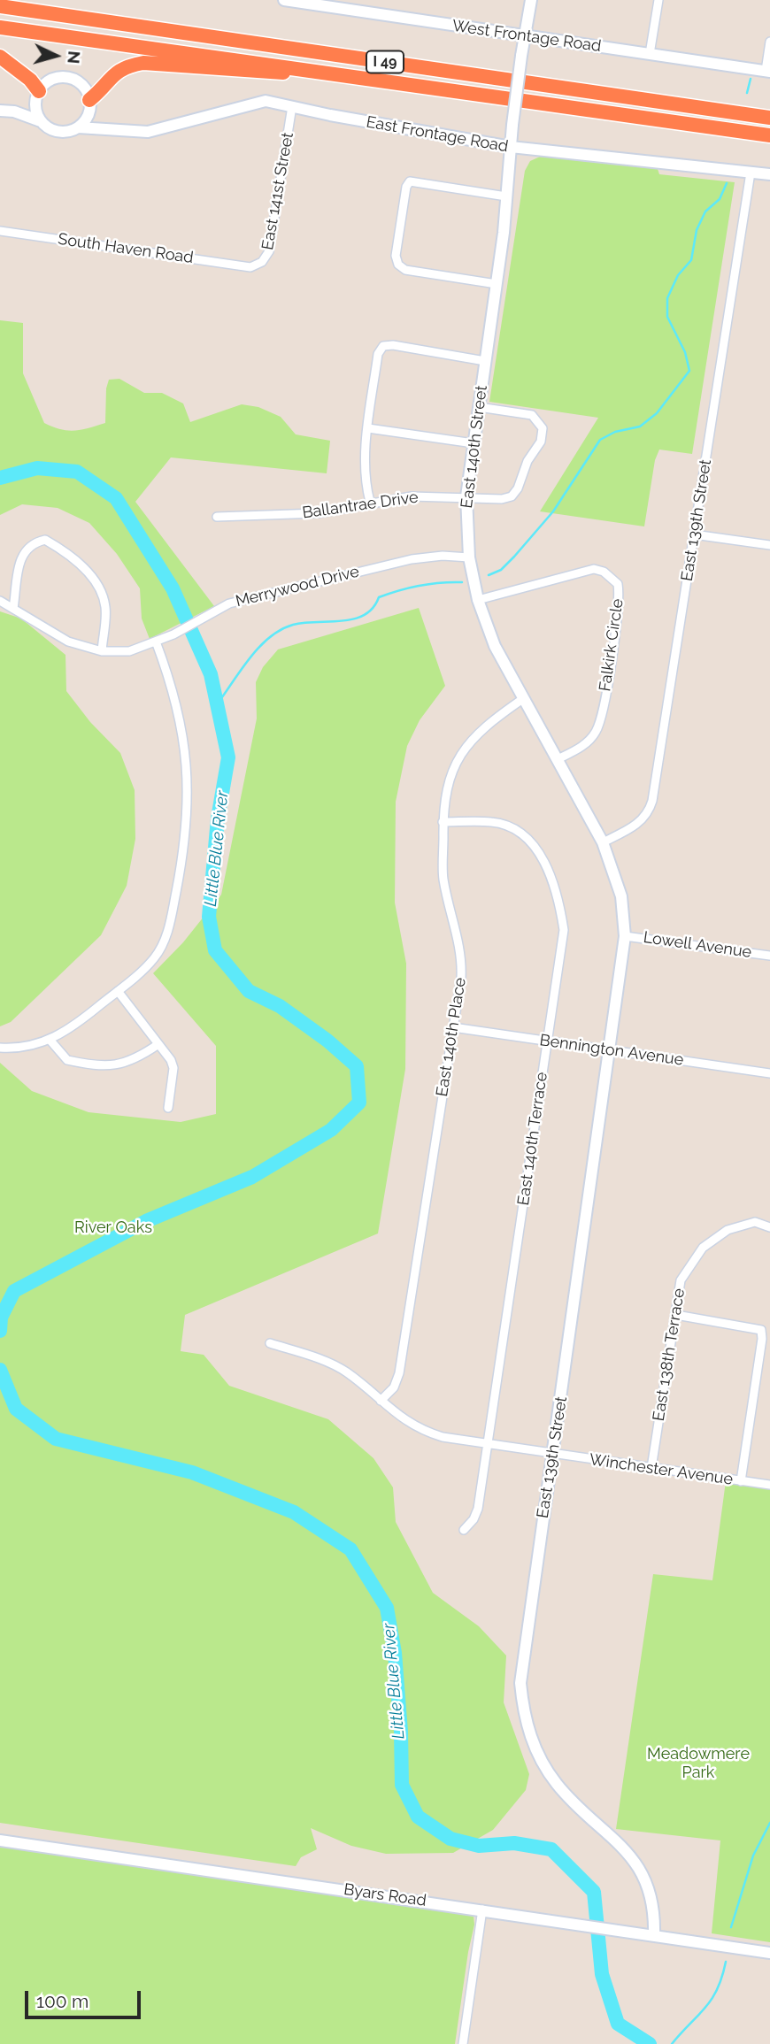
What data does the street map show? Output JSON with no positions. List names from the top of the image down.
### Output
{
  "streets": {
    "highway": ["I 49"],
    "street": [
      "West Frontage Road",
      "East Frontage Road",
      "East 141st Street",
      "South Haven Road",
      "East 140th Street",
      "Ballantrae Drive",
      "East 139th Street",
      "Merrywood Drive",
      "Falkirk Circle",
      "Lowell Avenue",
      "East 140th Place",
      "Bennington Avenue",
      "East 140th Terrace",
      "East 138th Terrace",
      "Winchester Avenue",
      "Byars Road"
    ]
  },
  "crossings": [
    ["West Frontage Road", "East 140th Street"],
    ["East Frontage Road", "East 141st Street"],
    ["East Frontage Road", "East 140th Street"],
    ["East Frontage Road", "East 139th Street"],
    ["East 141st Street", "South Haven Road"],
    ["East 140th Street", "Ballantrae Drive"],
    ["East 140th Street", "East 139th Street"],
    ["East 140th Street", "Merrywood Drive"],
    ["East 140th Street", "Falkirk Circle"],
    ["East 140th Street", "Lowell Avenue"],
    ["East 140th Street", "East 140th Place"],
    ["East 139th Street", "Lowell Avenue"],
    ["East 139th Street", "Bennington Avenue"],
    ["East 139th Street", "Winchester Avenue"],
    ["East 139th Street", "Byars Road"],
    ["East 140th Place", "Bennington Avenue"],
    ["East 140th Place", "East 140th Terrace"],
    ["East 140th Place", "Winchester Avenue"],
    ["Bennington Avenue", "East 140th Terrace"],
    ["East 140th Terrace", "Winchester Avenue"],
    ["East 138th Terrace", "Winchester Avenue"]
  ],
  "water": ["Little Blue River"],
  "parks": ["River Oaks", "Meadowmere Park"],
  "scale_bar": "100 m",
  "north": "right"
}
